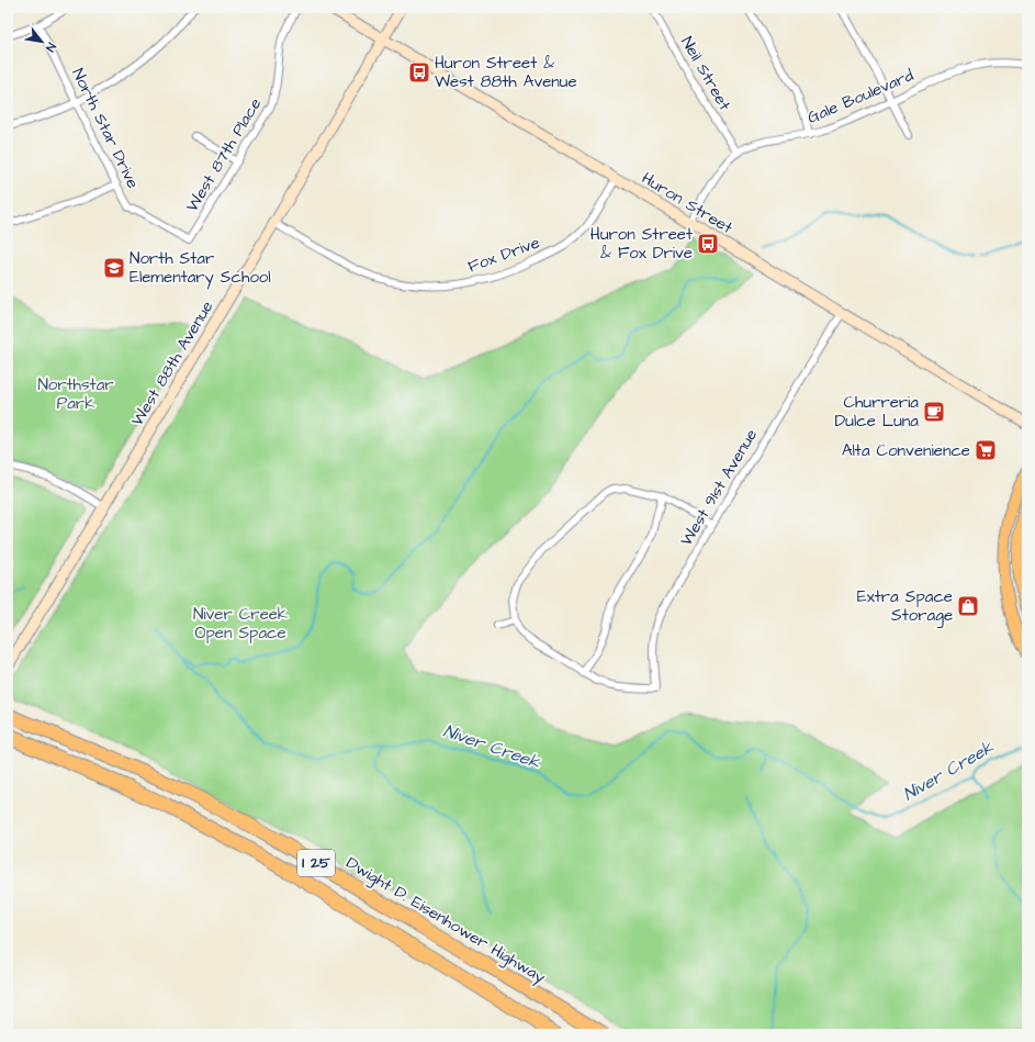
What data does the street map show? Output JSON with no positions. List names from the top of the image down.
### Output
{
  "streets": {
    "highway": ["I 25", "Dwight D. Eisenhower Highway"],
    "main road": ["Huron Street", "West 88th Avenue"],
    "street": [
      "Neil Street",
      "Gale Boulevard",
      "North Star Drive",
      "West 87th Place",
      "Fox Drive",
      "West 91st Avenue"
    ]
  },
  "crossings": [
    ["Neil Street", "Gale Boulevard"],
    ["Gale Boulevard", "Huron Street"],
    ["North Star Drive", "West 87th Place"],
    ["Huron Street", "Fox Drive"],
    ["Huron Street", "West 88th Avenue"],
    ["Huron Street", "West 91st Avenue"],
    ["Fox Drive", "West 88th Avenue"]
  ],
  "water": ["Niver Creek"],
  "parks": ["Northstar Park", "Niver Creek Open Space"],
  "places": {
    "bus stop": ["Huron Street & West 88th Avenue", "Huron Street & Fox Drive"],
    "school or university": ["North Star Elementary School"],
    "cafe": ["Churreria Dulce Luna"],
    "supermarket": ["Alta Convenience"],
    "shop": ["Extra Space Storage"]
  },
  "north": "bottom right"
}
